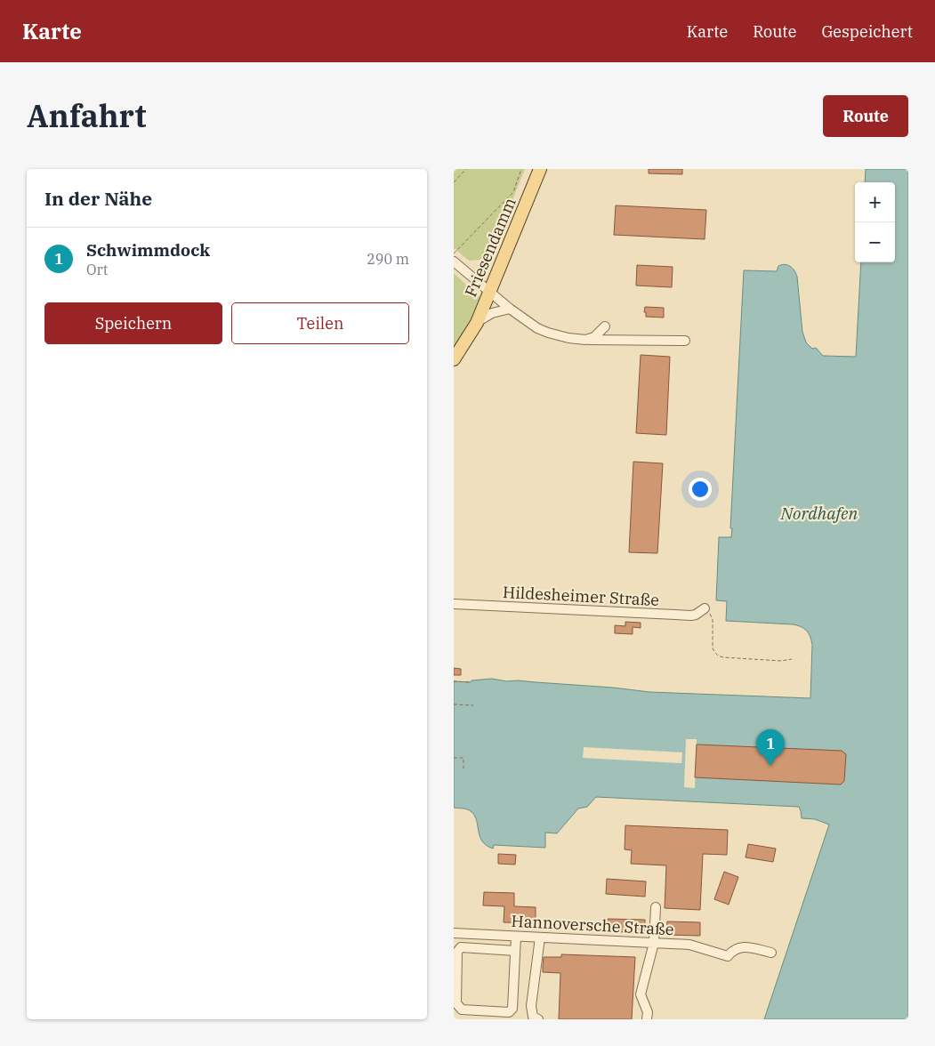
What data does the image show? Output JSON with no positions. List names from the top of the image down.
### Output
{
  "streets": {
    "main road": ["Friesendamm"],
    "street": ["Hildesheimer Straße", "Hannoversche Straße"]
  },
  "water": ["Nordhafen"],
  "page": {
    "header": "Karte",
    "nav": ["Karte", "Route", "Gespeichert"],
    "title": "Anfahrt",
    "buttons": [
      "Route",
      ["Speichern", "Teilen"]
    ],
    "heading": "In der Nähe",
    "map_buttons": ["+", "−"],
    "list": [
      {
        "mark": "1",
        "name": "Schwimmdock",
        "note": "Ort",
        "value": "290 m"
      }
    ],
    "pins": "1"
  }
}
